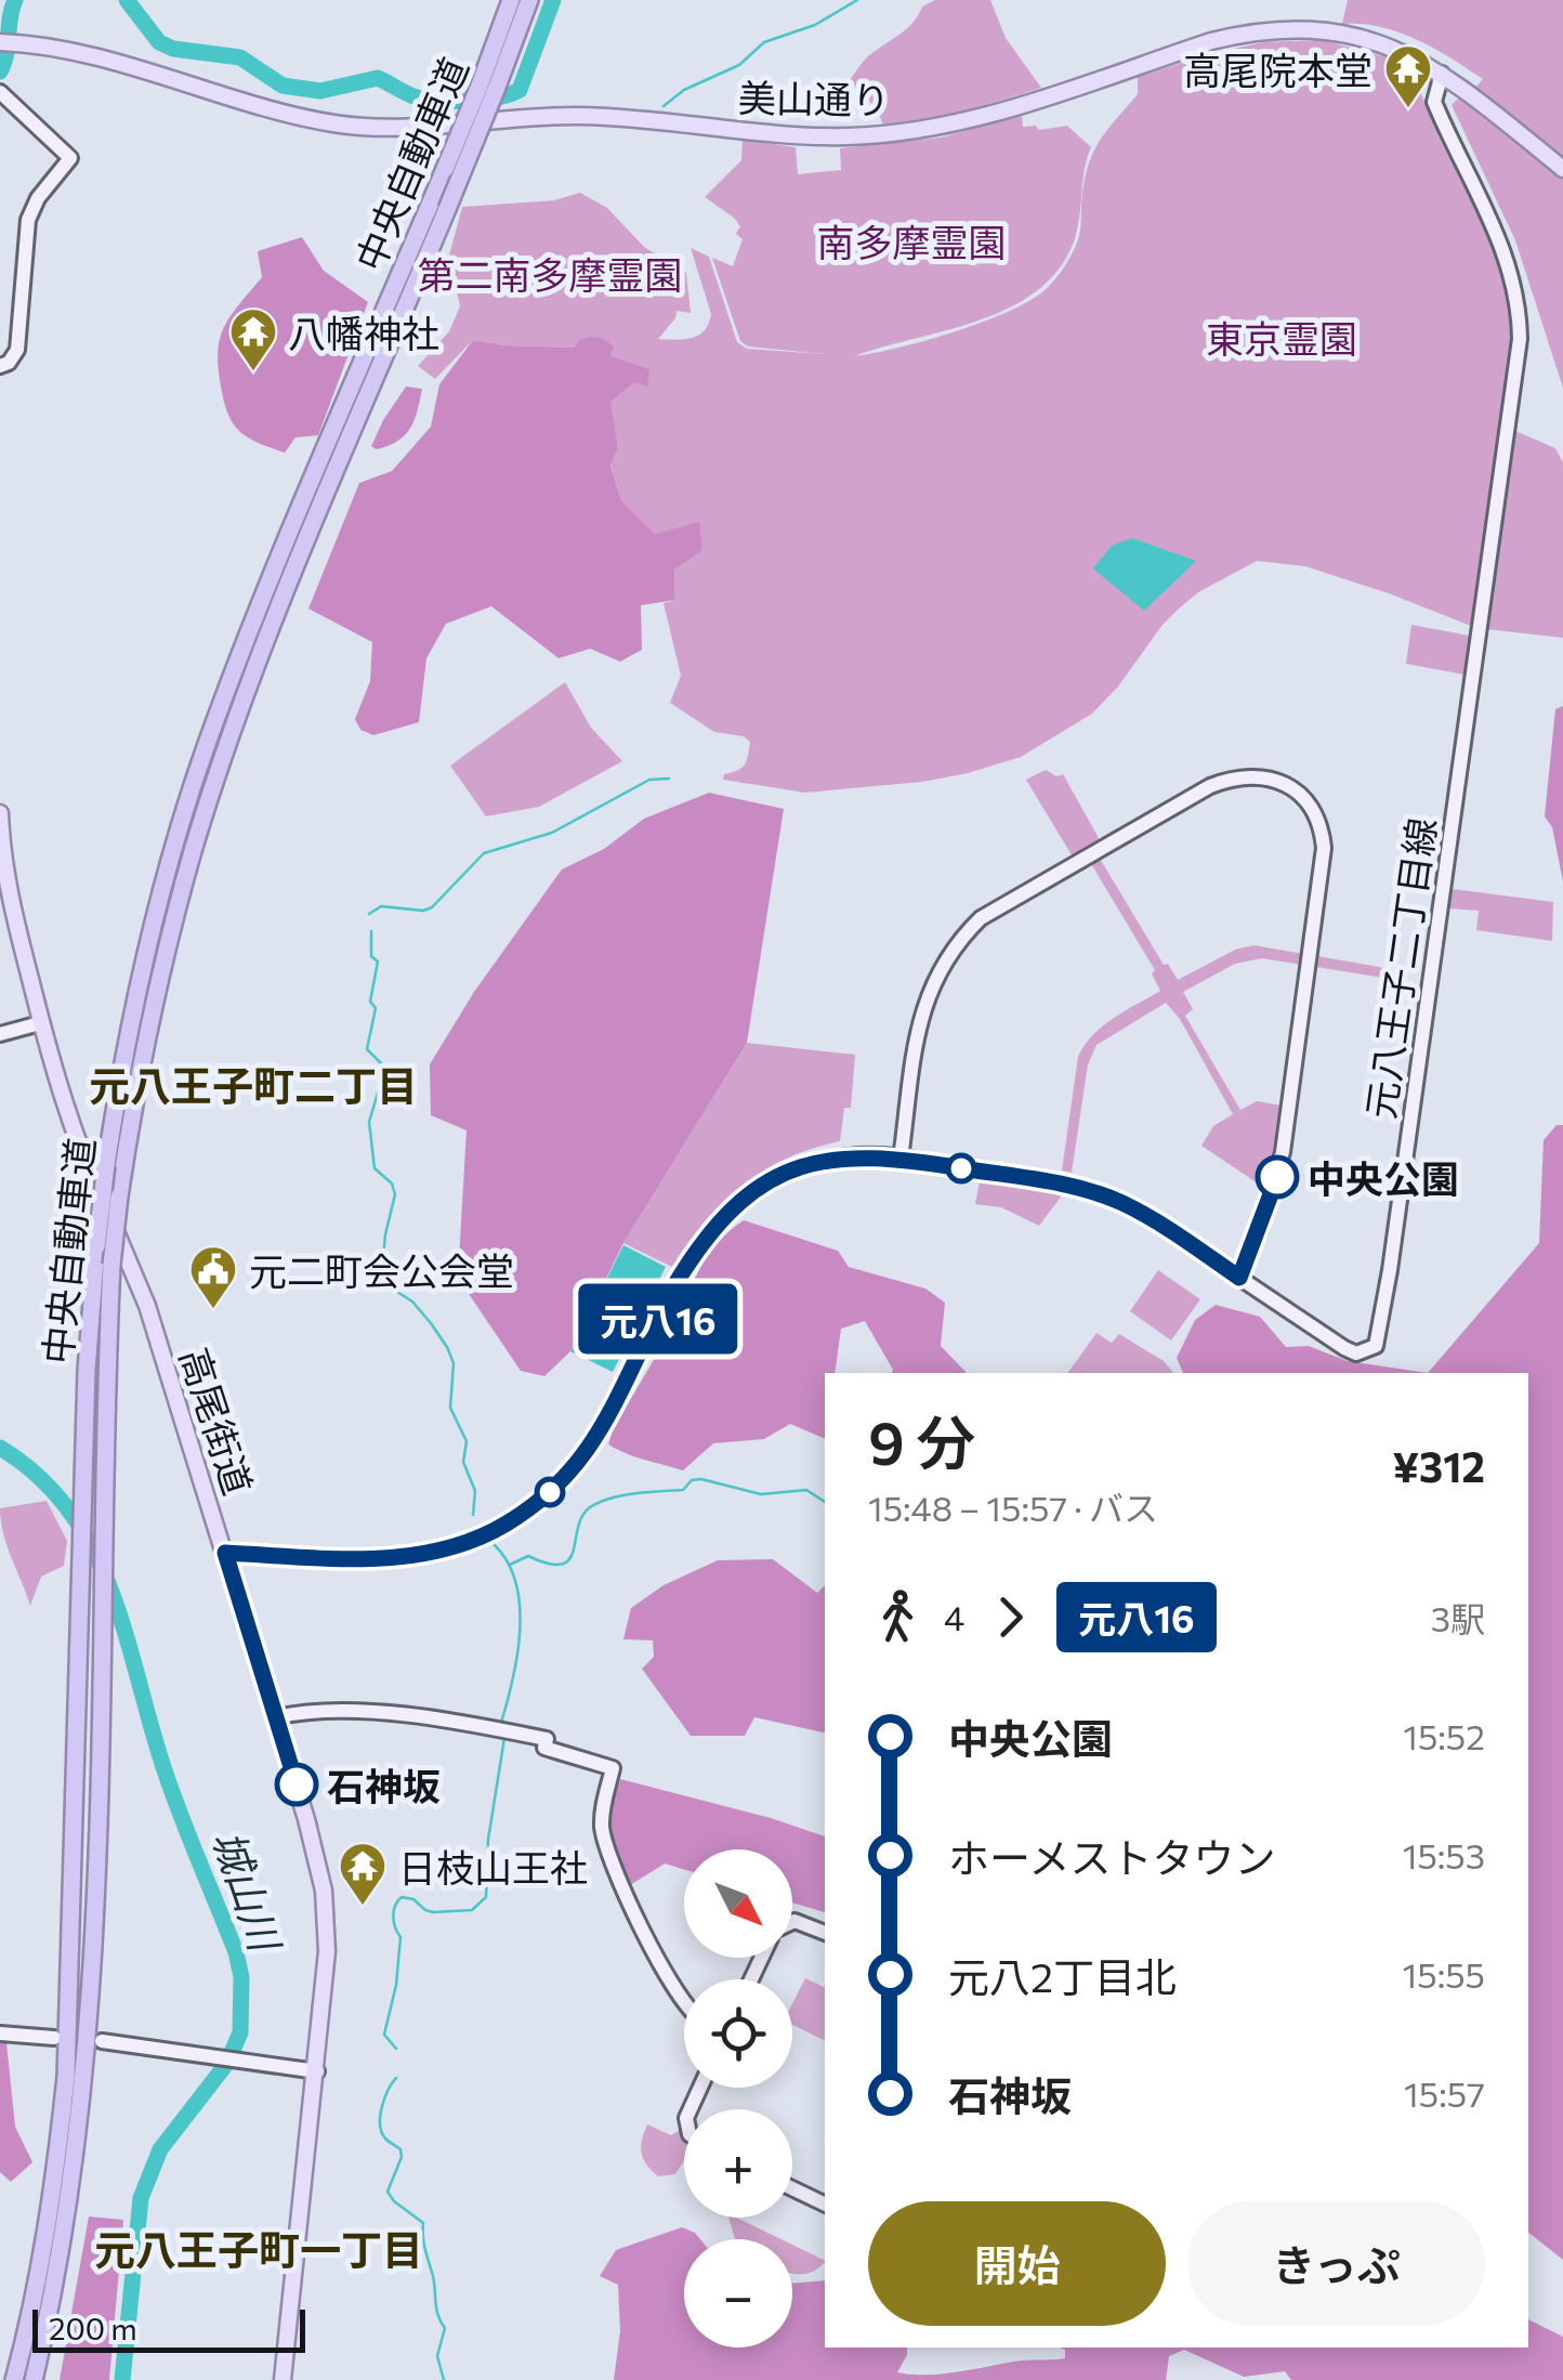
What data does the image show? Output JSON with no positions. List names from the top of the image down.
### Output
{
  "streets": {
    "highway": ["中央自動車道"],
    "main road": ["美山通り", "高尾街道"],
    "street": ["元八王子二丁目線"]
  },
  "crossings": [
    ["美山通り", "元八王子二丁目線"],
    ["元八王子二丁目線", "高尾街道"]
  ],
  "districts": ["元八王子町二丁目", "元八王子町一丁目"],
  "water": ["城山川"],
  "parks": ["南多摩霊園", "第二南多摩霊園", "東京霊園"],
  "places": {
    "temple": ["高尾院本堂", "八幡神社", "日枝山王社"],
    "other": ["中央公園", "石神坂"],
    "public building": ["元二町会公会堂"]
  },
  "lines": ["bus line 元八16"],
  "scale_bar": "200 m",
  "north": "bottom right",
  "page": {
    "on_map": "元八16",
    "heading": ["9 分", "15:48 – 15:57 · バス", "¥312"],
    "legs": ["4", "元八16", "3駅"],
    "list": [
      {
        "name": "中央公園",
        "value": "15:52"
      },
      {
        "name": "ホーメストタウン",
        "value": "15:53"
      },
      {
        "name": "元八2丁目北",
        "value": "15:55"
      },
      {
        "name": "石神坂",
        "value": "15:57"
      }
    ],
    "map_buttons": ["+", "−"],
    "buttons": ["開始", "きっぷ"],
    "scale": "200 m"
  }
}
